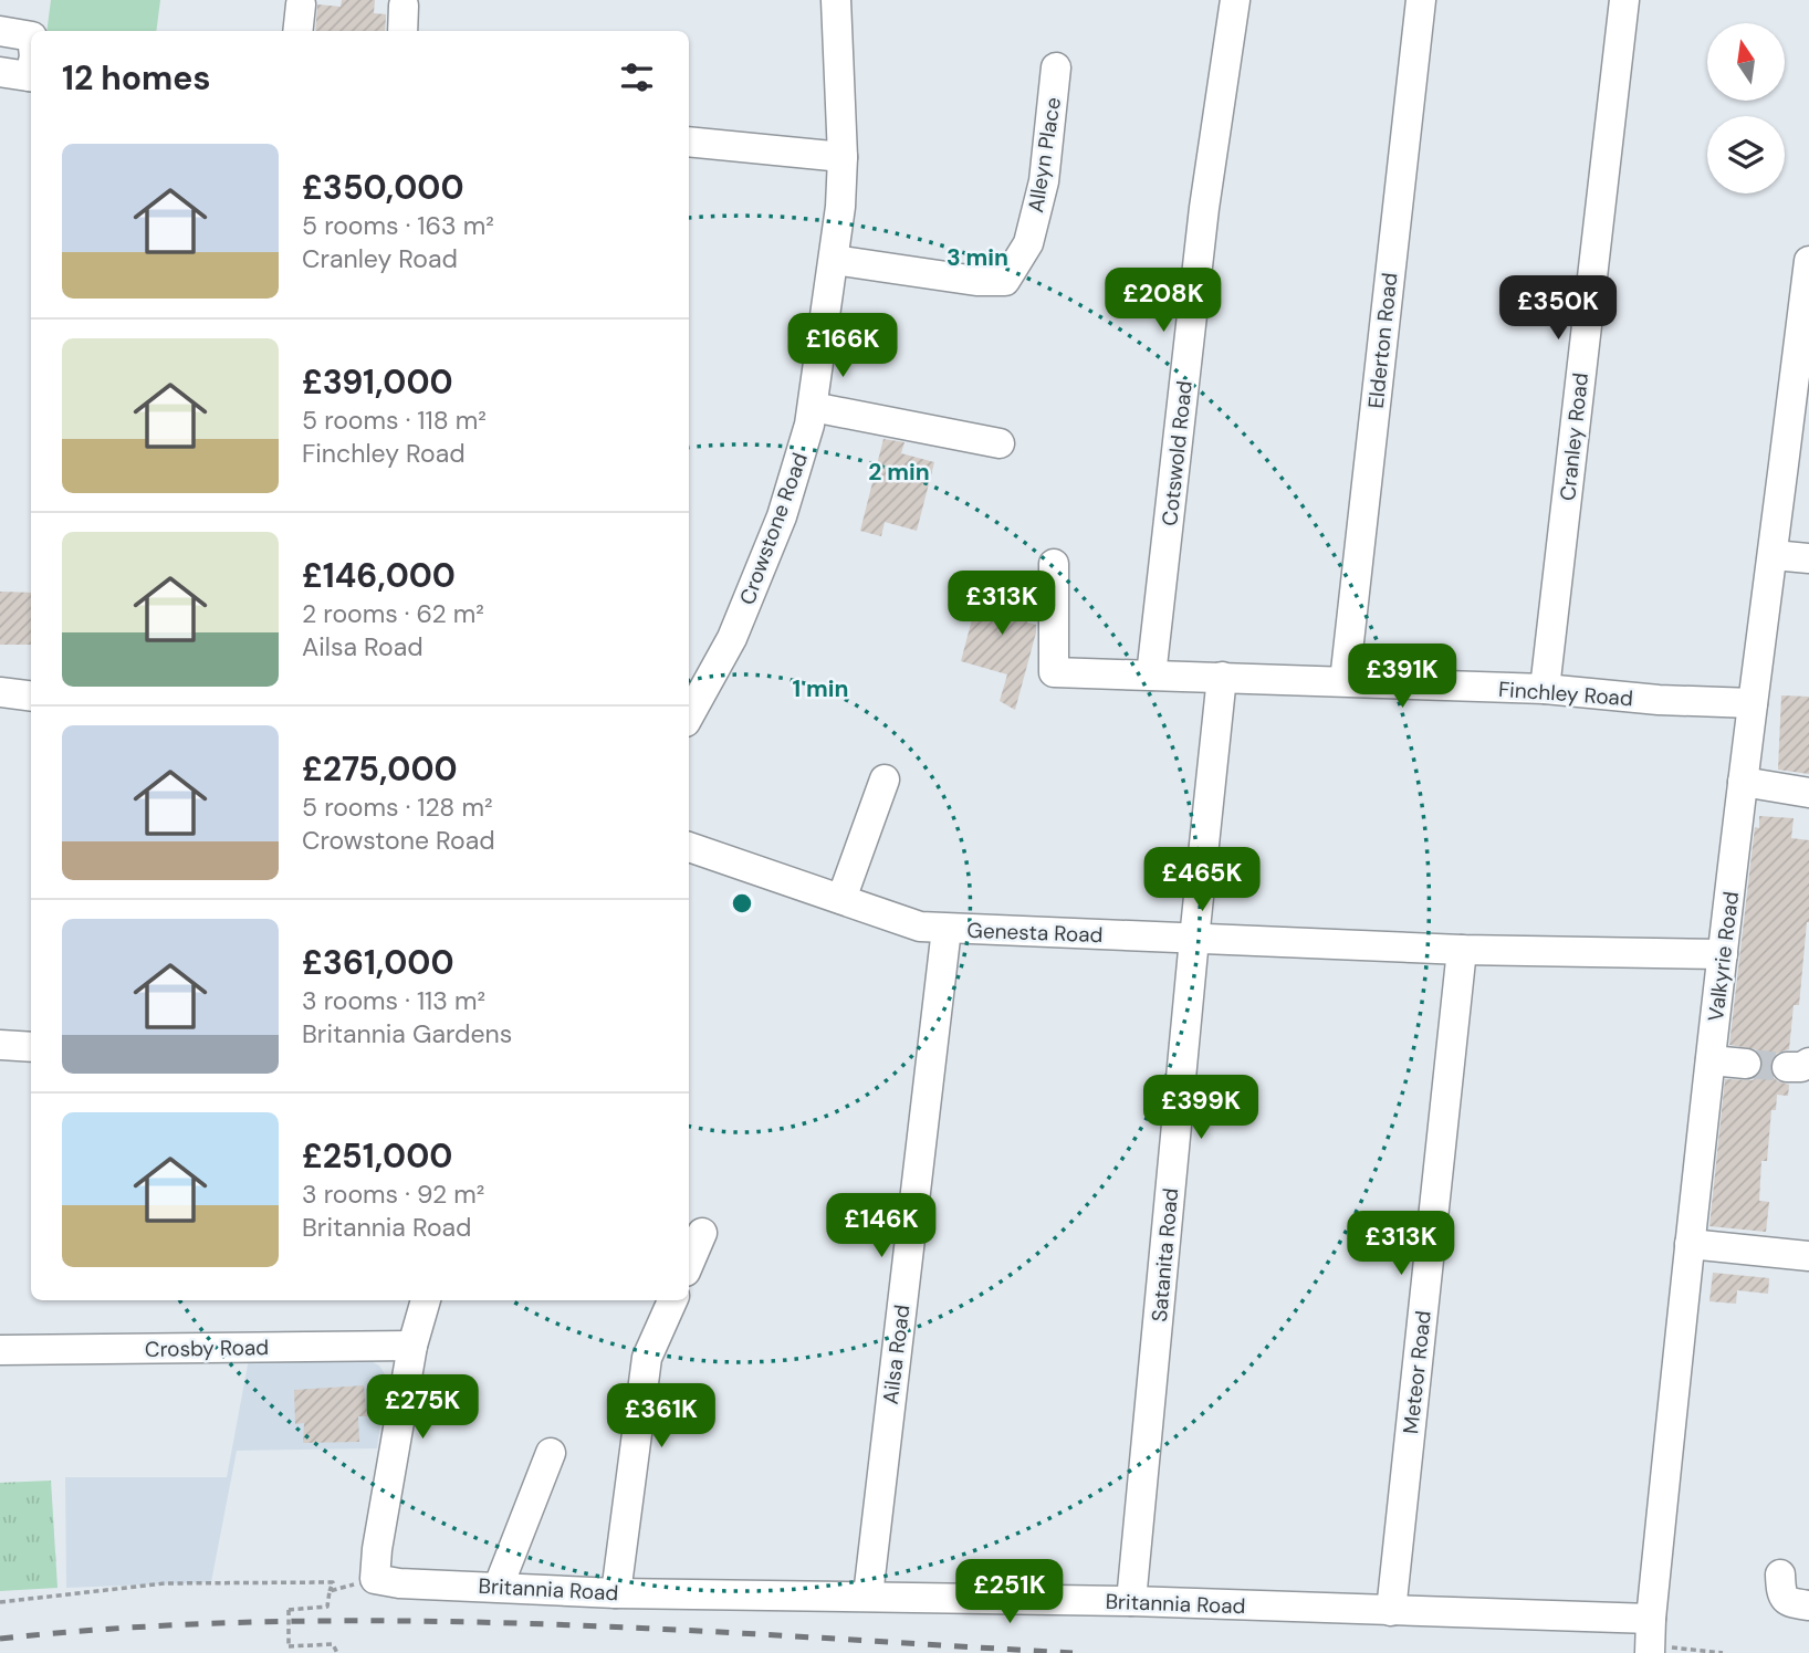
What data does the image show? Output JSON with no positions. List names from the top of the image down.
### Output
{
  "streets": {
    "street": [
      "Alleyn Place",
      "Elderton Road",
      "Cranley Road",
      "Cotswold Road",
      "Crowstone Road",
      "Finchley Road",
      "Genesta Road",
      "Valkyrie Road",
      "Satanita Road",
      "Crosby Road",
      "Ailsa Road",
      "Meteor Road",
      "Britannia Road"
    ]
  },
  "crossings": [
    ["Alleyn Place", "Crowstone Road"],
    ["Elderton Road", "Finchley Road"],
    ["Cranley Road", "Finchley Road"],
    ["Cotswold Road", "Finchley Road"],
    ["Finchley Road", "Valkyrie Road"],
    ["Finchley Road", "Satanita Road"],
    ["Genesta Road", "Valkyrie Road"],
    ["Genesta Road", "Satanita Road"],
    ["Genesta Road", "Ailsa Road"],
    ["Genesta Road", "Meteor Road"],
    ["Valkyrie Road", "Britannia Road"],
    ["Satanita Road", "Britannia Road"],
    ["Ailsa Road", "Britannia Road"],
    ["Meteor Road", "Britannia Road"]
  ],
  "north": "top",
  "page": {
    "heading": "12 homes",
    "list": [
      {
        "name": "£350,000",
        "note": "5 rooms · 163 m² · Cranley Road"
      },
      {
        "name": "£391,000",
        "note": "5 rooms · 118 m² · Finchley Road"
      },
      {
        "name": "£146,000",
        "note": "2 rooms · 62 m² · Ailsa Road"
      },
      {
        "name": "£275,000",
        "note": "5 rooms · 128 m² · Crowstone Road"
      },
      {
        "name": "£361,000",
        "note": "3 rooms · 113 m² · Britannia Gardens"
      },
      {
        "name": "£251,000",
        "note": "3 rooms · 92 m² · Britannia Road"
      }
    ],
    "price": [
      "£208K",
      "£350K",
      "£166K",
      "£313K",
      "£391K",
      "£465K",
      "£399K",
      "£146K",
      "£313K",
      "£275K",
      "£361K",
      "£251K"
    ]
  },
  "rings": ["3 min", "2 min", "1 min"]
}
